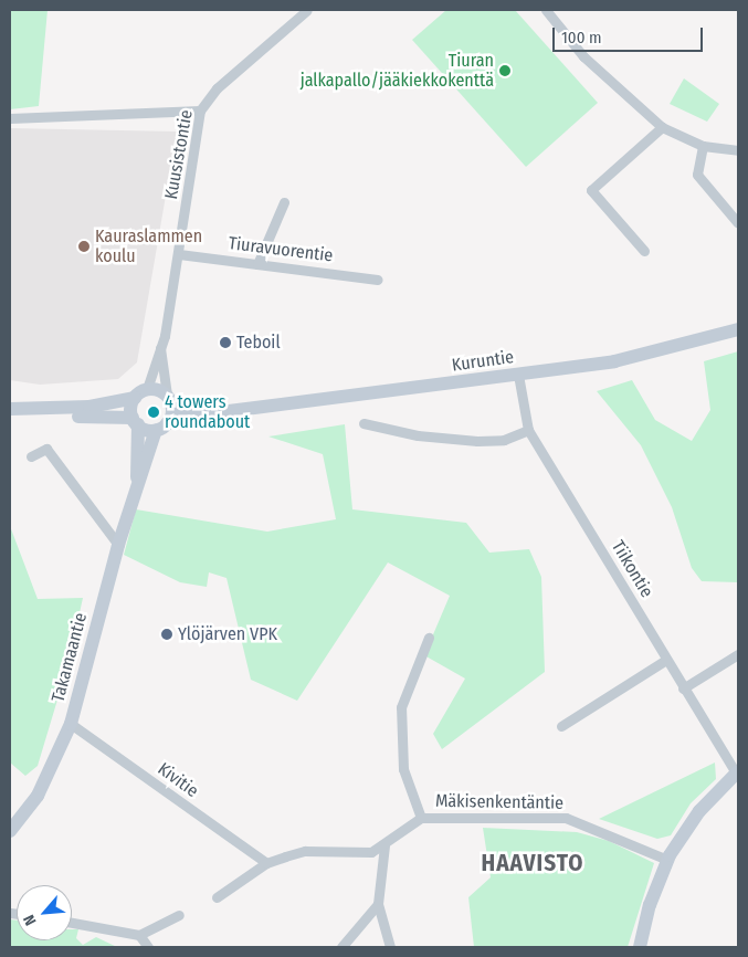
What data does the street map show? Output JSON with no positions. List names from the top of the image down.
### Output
{
  "streets": {
    "main road": ["Kuruntie", "Takamaantie"],
    "street": [
      "Kuusistontie",
      "Tiuravuorentie",
      "Tiikontie",
      "Kivitie",
      "Mäkisenkentäntie"
    ]
  },
  "crossings": [
    ["Kuusistontie", "Tiuravuorentie"],
    ["Kuusistontie", "Kuruntie"],
    ["Kuusistontie", "Takamaantie"],
    ["Kuruntie", "Tiikontie"],
    ["Kuruntie", "Takamaantie"],
    ["Takamaantie", "Kivitie"],
    ["Kivitie", "Mäkisenkentäntie"]
  ],
  "districts": ["HAAVISTO"],
  "places": [
    "Tiuran jalkapallo/jääkiekkokenttä",
    "Kauraslammen koulu",
    "Teboil",
    "4 towers roundabout",
    "Ylöjärven VPK"
  ],
  "scale_bar": "100 m",
  "north": "bottom left"
}
